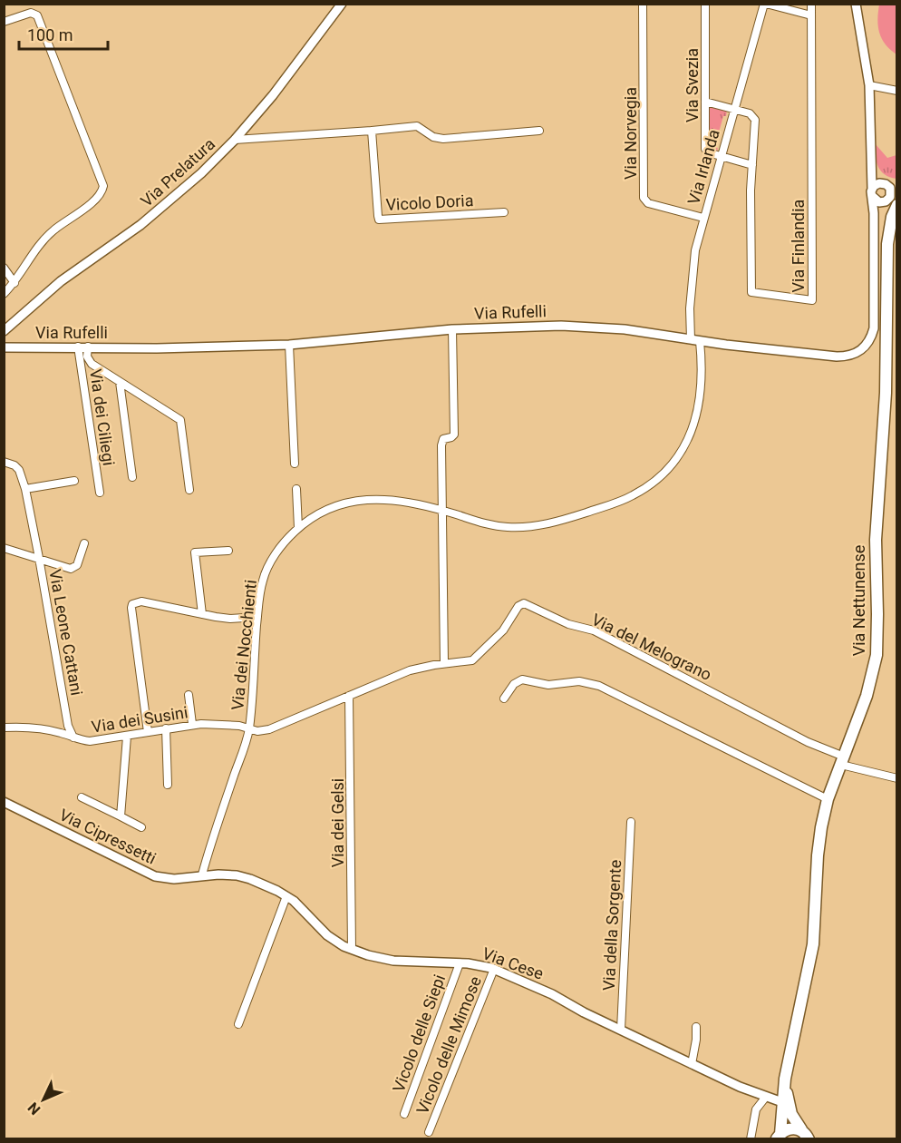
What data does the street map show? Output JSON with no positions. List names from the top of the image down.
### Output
{
  "streets": {
    "main road": ["Via Nettunense"],
    "street": [
      "Via Svezia",
      "Via Norvegia",
      "Via Irlanda",
      "Via Prelatura",
      "Vicolo Doria",
      "Via Finlandia",
      "Via Rufelli",
      "Via dei Ciliegi",
      "Via Leone Cattani",
      "Via dei Nocchienti",
      "Via del Melograno",
      "Via dei Susini",
      "Via dei Gelsi",
      "Via Cipressetti",
      "Via della Sorgente",
      "Via Cese",
      "Vicolo delle Siepi",
      "Vicolo delle Mimose"
    ]
  },
  "crossings": [
    ["Via Svezia", "Via Irlanda"],
    ["Via Norvegia", "Via Irlanda"],
    ["Via Irlanda", "Via Finlandia"],
    ["Via Irlanda", "Via Rufelli"],
    ["Via Irlanda", "Via dei Nocchienti"],
    ["Via Rufelli", "Via dei Ciliegi"],
    ["Via Rufelli", "Via dei Nocchienti"],
    ["Via Nettunense", "Via del Melograno"],
    ["Via Nettunense", "Via Cese"],
    ["Via Leone Cattani", "Via dei Susini"],
    ["Via dei Nocchienti", "Via del Melograno"],
    ["Via dei Nocchienti", "Via dei Susini"],
    ["Via dei Nocchienti", "Via Cipressetti"],
    ["Via dei Nocchienti", "Via Cese"],
    ["Via del Melograno", "Via dei Susini"],
    ["Via del Melograno", "Via dei Gelsi"],
    ["Via dei Gelsi", "Via Cese"],
    ["Via Cipressetti", "Via Cese"],
    ["Via della Sorgente", "Via Cese"],
    ["Via Cese", "Vicolo delle Siepi"],
    ["Via Cese", "Vicolo delle Mimose"]
  ],
  "scale_bar": "100 m",
  "north": "bottom left"
}
